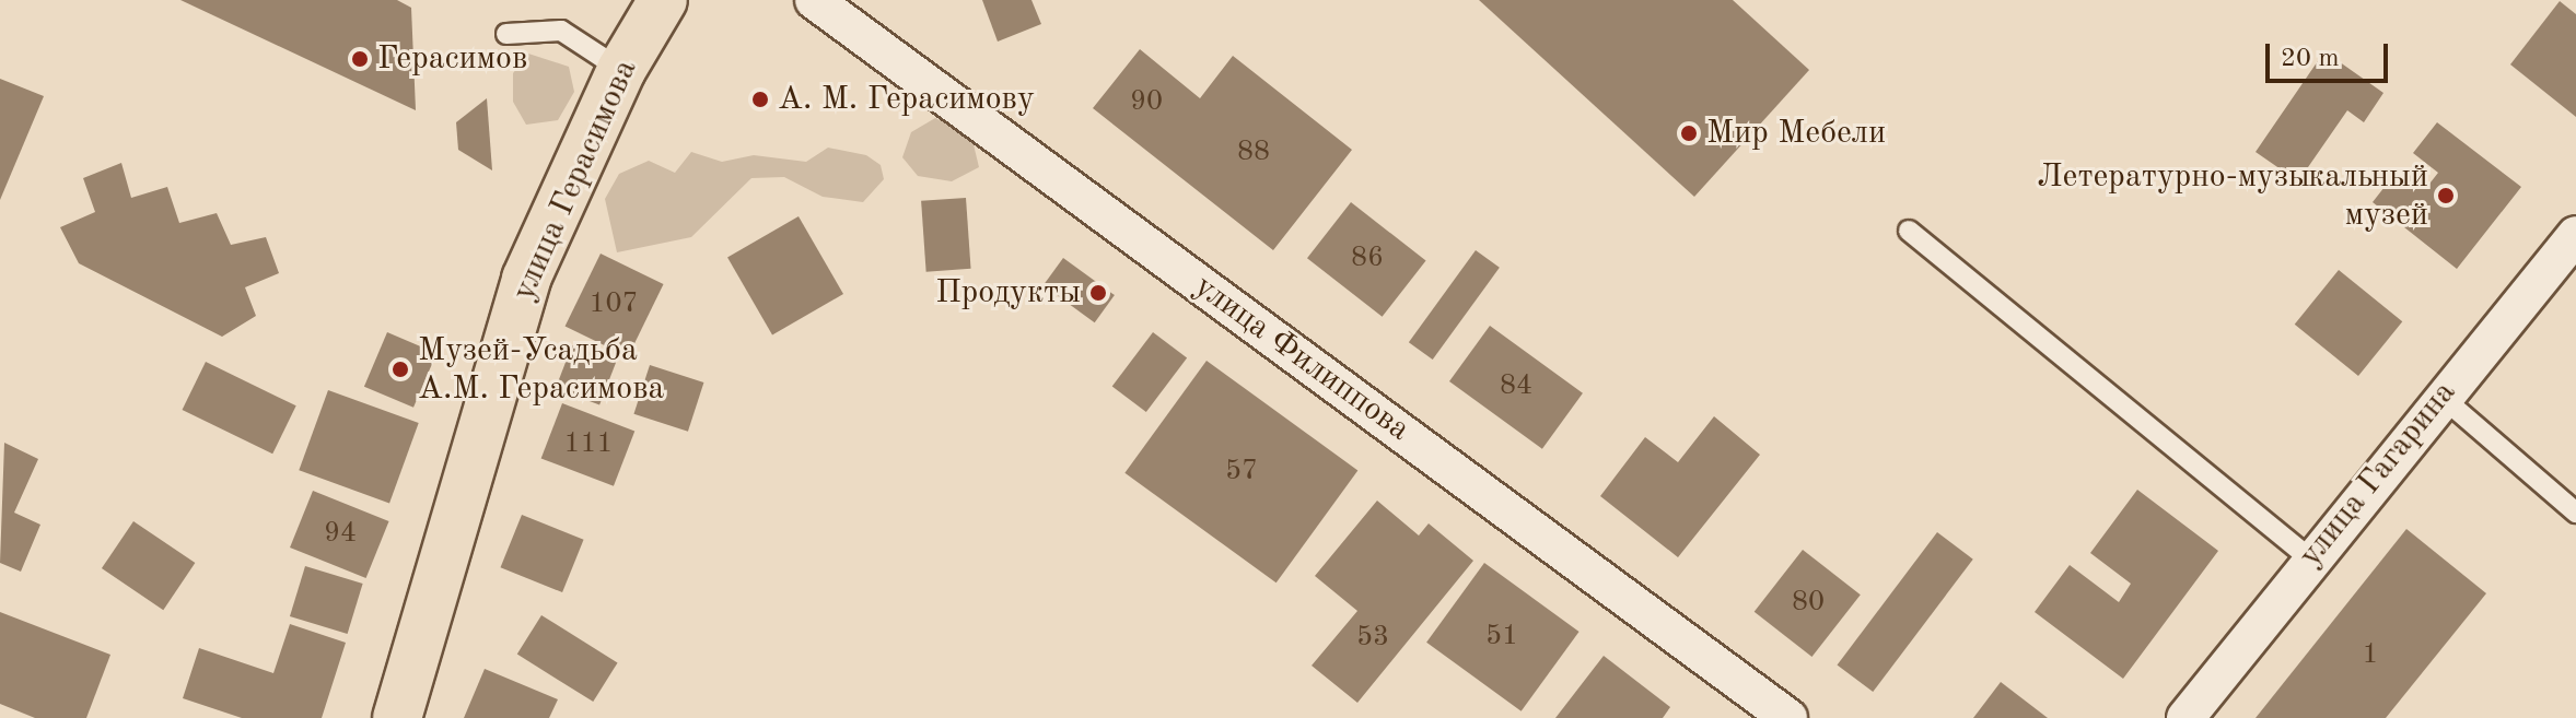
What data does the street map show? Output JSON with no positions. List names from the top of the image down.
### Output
{
  "streets": {
    "main road": ["улица Герасимова"],
    "street": ["улица Филиппова", "улица Гагарина"]
  },
  "places": [
    "Герасимов",
    "А. М. Герасимову",
    "Мир Мебели",
    "Летературно-музыкальный музей",
    "Продукты",
    "Музей-Усадьба А.М. Герасимова"
  ],
  "house_numbers": [
    "90",
    "88",
    "86",
    "107",
    "84",
    "111",
    "57",
    "94",
    "80",
    "51",
    "53",
    "1"
  ],
  "scale_bar": "20 m"
}
